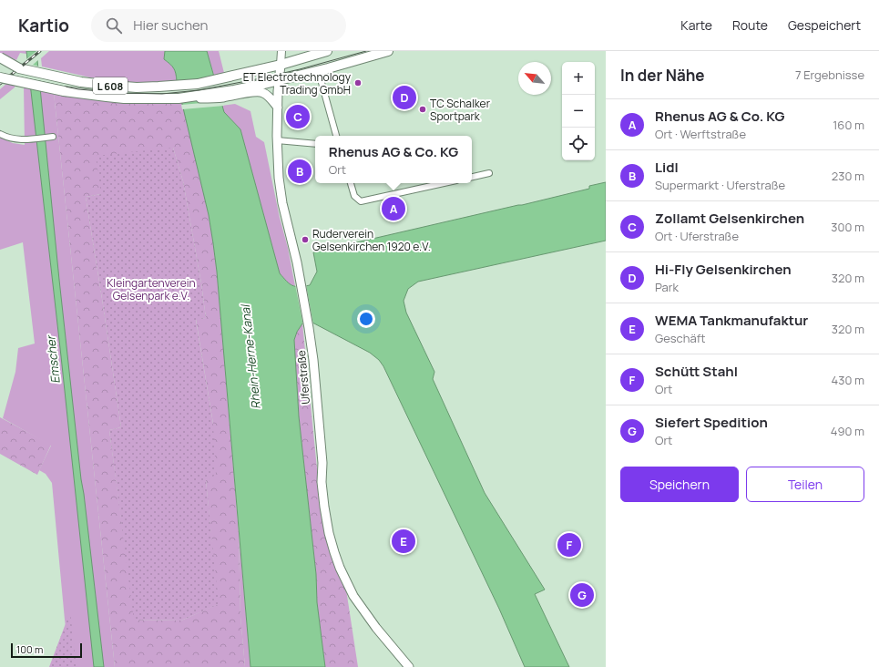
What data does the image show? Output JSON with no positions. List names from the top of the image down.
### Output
{
  "streets": {
    "main road": ["L 608", "Uferstraße"]
  },
  "crossings": [
    ["L 608", "Uferstraße"]
  ],
  "water": ["Rhein-Herne-Kanal", "Emscher"],
  "parks": ["Kleingartenverein Gelsenpark e.V."],
  "places": ["ET Electrotechnology Trading GmbH", "TC Schalker Sportpark", "Ruderverein Gelsenkirchen 1920 e.V."],
  "scale_bar": "100 m",
  "north": "top left",
  "page": {
    "header": "Kartio",
    "search": "Hier suchen",
    "nav": ["Karte", "Route", "Gespeichert"],
    "heading": ["In der Nähe", "7 Ergebnisse"],
    "map_buttons": ["+", "−"],
    "pins": [
      "D",
      "C",
      "B",
      "A",
      "E",
      "F",
      "G"
    ],
    "list": [
      {
        "mark": "A",
        "name": "Rhenus AG & Co. KG",
        "note": "Ort · Werftstraße",
        "value": "160 m"
      },
      {
        "mark": "B",
        "name": "Lidl",
        "note": "Supermarkt · Uferstraße",
        "value": "230 m"
      },
      {
        "mark": "C",
        "name": "Zollamt Gelsenkirchen",
        "note": "Ort · Uferstraße",
        "value": "300 m"
      },
      {
        "mark": "D",
        "name": "Hi-Fly Gelsenkirchen",
        "note": "Park",
        "value": "320 m"
      },
      {
        "mark": "E",
        "name": "WEMA Tankmanufaktur",
        "note": "Geschäft",
        "value": "320 m"
      },
      {
        "mark": "F",
        "name": "Schütt Stahl",
        "note": "Ort",
        "value": "430 m"
      },
      {
        "mark": "G",
        "name": "Siefert Spedition",
        "note": "Ort",
        "value": "490 m"
      }
    ],
    "popup": ["Rhenus AG & Co. KG", "Ort"],
    "buttons": ["Speichern", "Teilen"],
    "scale": "100 m"
  }
}
